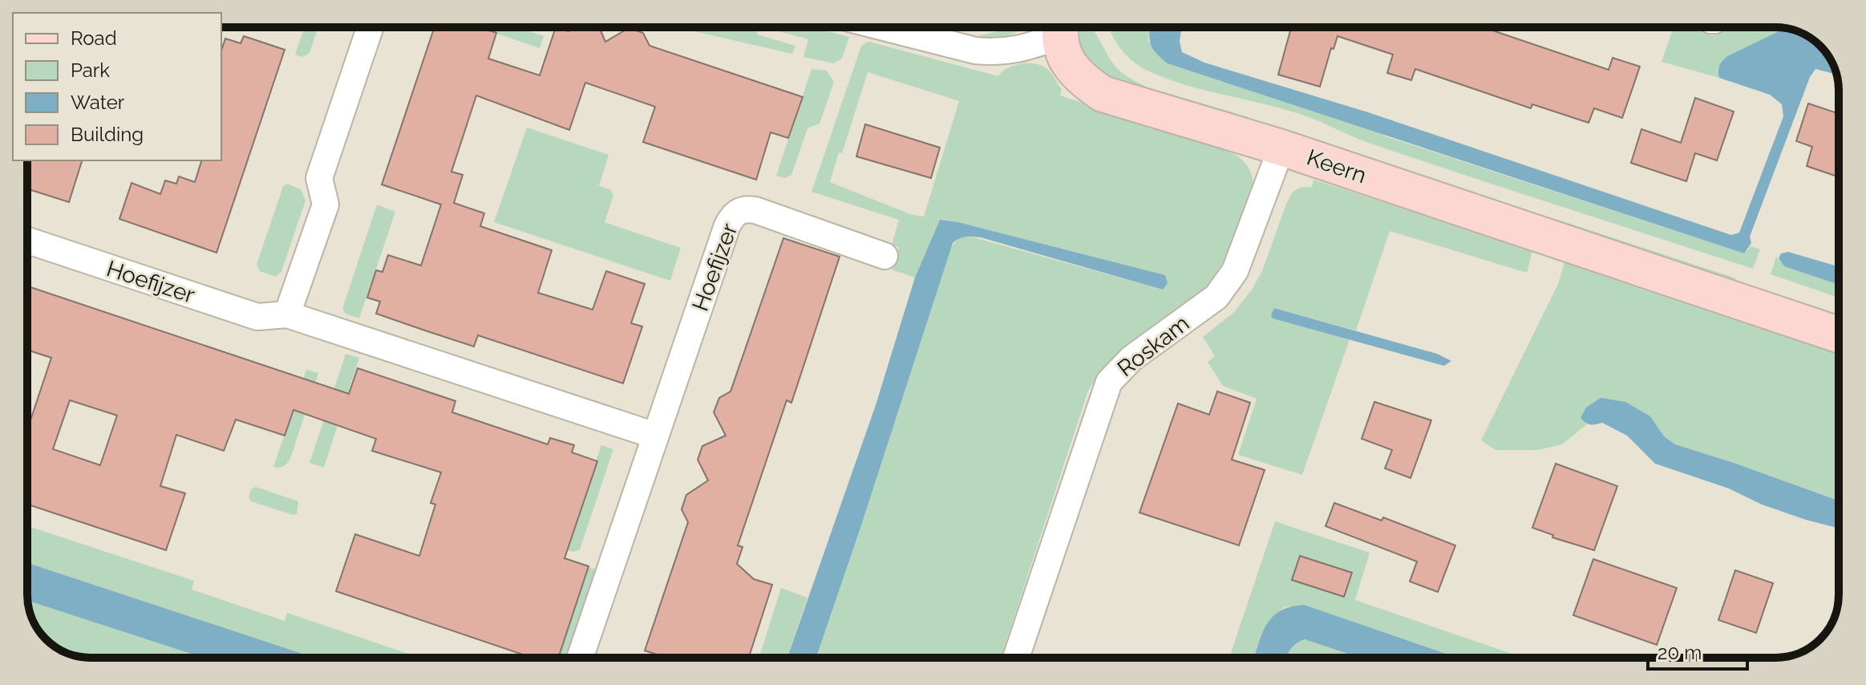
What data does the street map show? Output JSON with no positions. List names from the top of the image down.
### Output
{
  "streets": {
    "street": ["Keern", "Hoefijzer", "Roskam"]
  },
  "crossings": [
    ["Keern", "Roskam"]
  ],
  "legend": [
    "Road",
    "Park",
    "Water",
    "Building"
  ],
  "scale_bar": "20 m"
}
